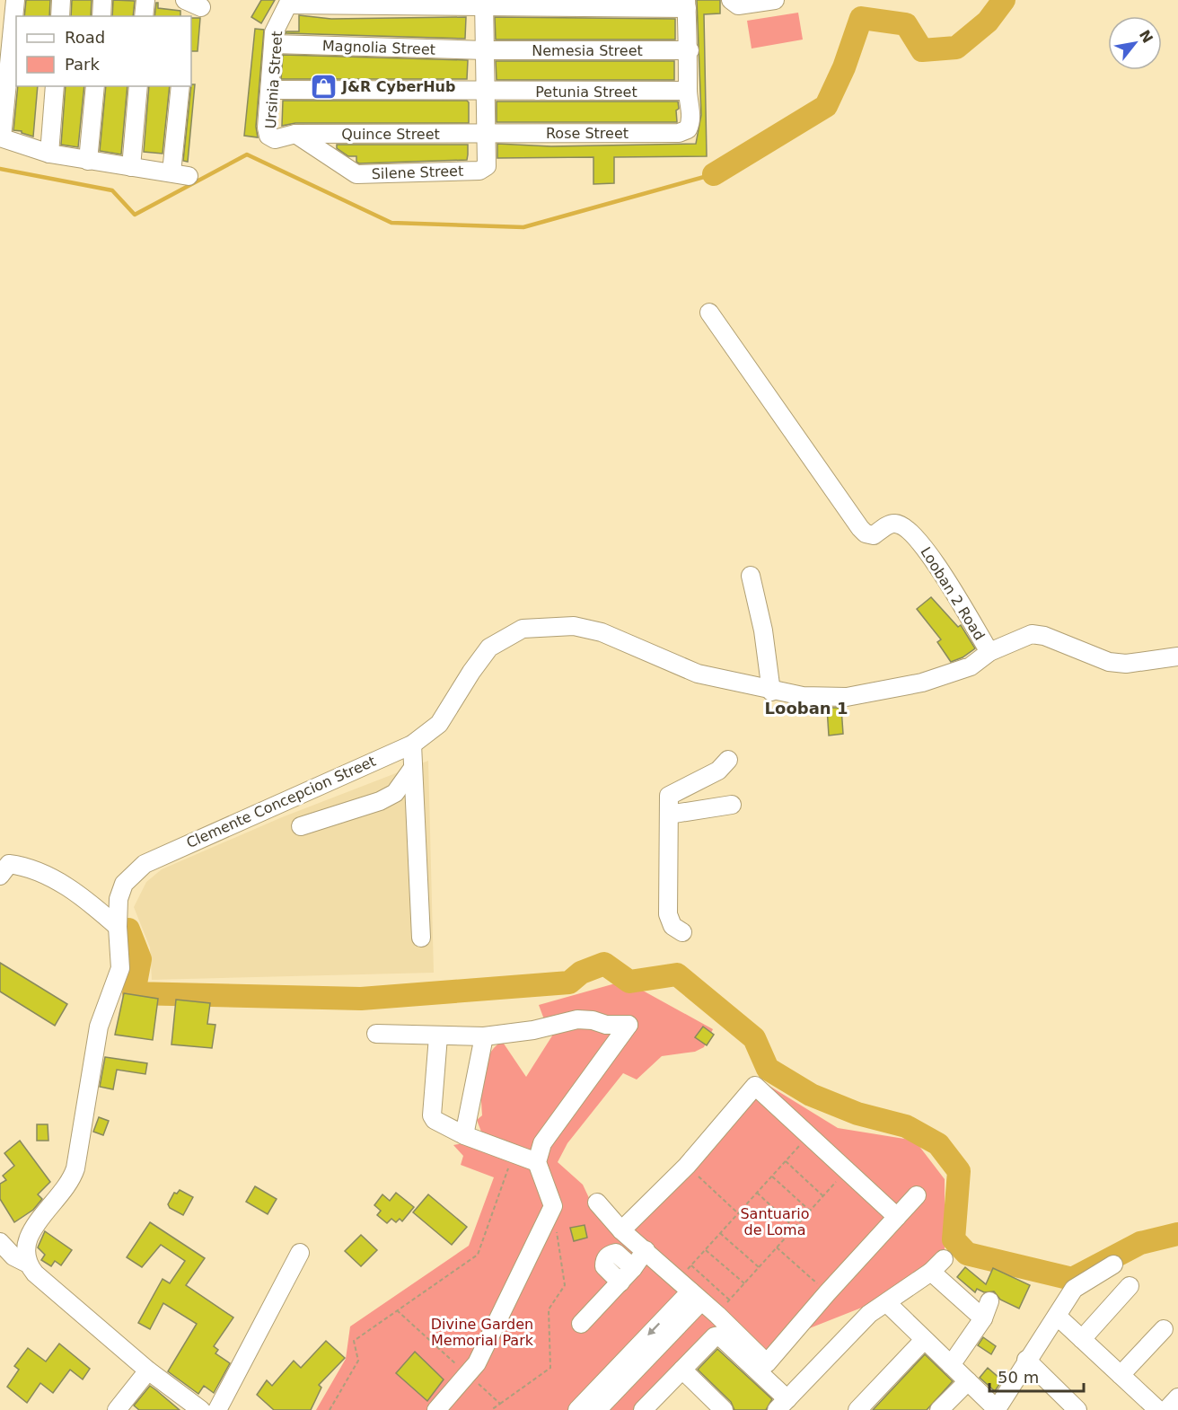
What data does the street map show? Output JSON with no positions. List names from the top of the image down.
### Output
{
  "streets": {
    "street": [
      "Magnolia Street",
      "Nemesia Street",
      "Ursinia Street",
      "Petunia Street",
      "Rose Street",
      "Quince Street",
      "Silene Street",
      "Looban 2 Road",
      "Clemente Concepcion Street"
    ]
  },
  "crossings": [
    ["Magnolia Street", "Nemesia Street"],
    ["Magnolia Street", "Ursinia Street"],
    ["Ursinia Street", "Petunia Street"],
    ["Ursinia Street", "Quince Street"],
    ["Ursinia Street", "Silene Street"],
    ["Petunia Street", "Rose Street"],
    ["Rose Street", "Quince Street"],
    ["Rose Street", "Silene Street"],
    ["Quince Street", "Silene Street"],
    ["Looban 2 Road", "Clemente Concepcion Street"]
  ],
  "districts": ["Looban 1"],
  "parks": ["Santuario de Loma", "Divine Garden Memorial Park"],
  "places": {
    "shop": ["J&R CyberHub"]
  },
  "legend": ["Road", "Park"],
  "scale_bar": "50 m",
  "north": "top right"
}
